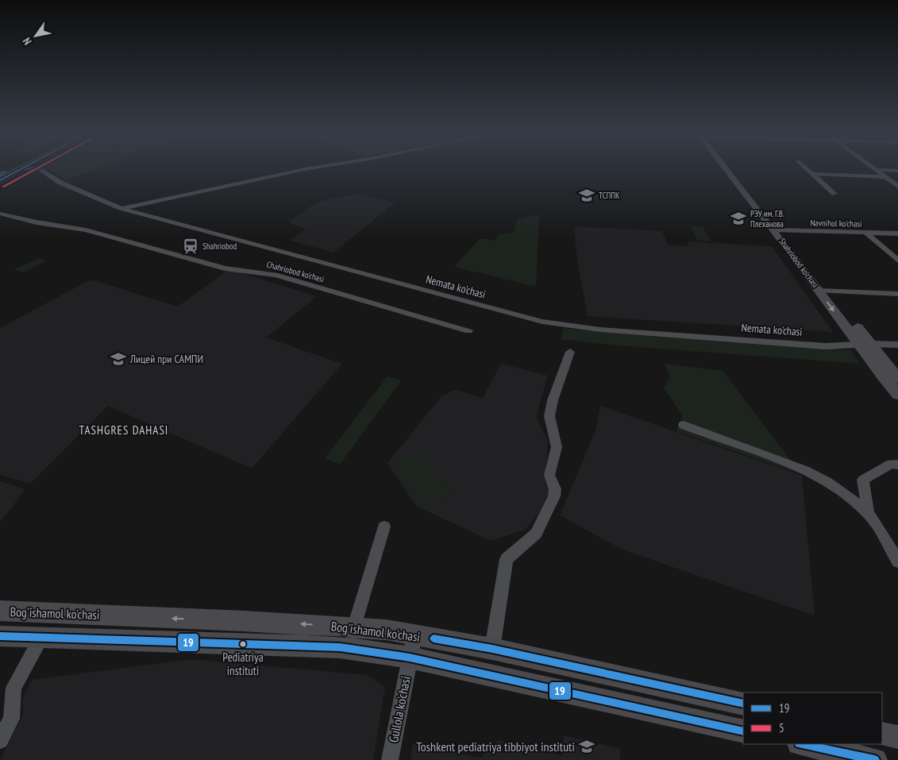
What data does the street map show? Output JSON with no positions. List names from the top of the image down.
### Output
{
  "streets": {
    "main road": ["Shahriobod ko'chasi", "Bog'ishamol ko'chasi"],
    "street": [
      "Navnihol ko'chasi",
      "Chahriobod ko'chasi",
      "Nemata ko'chasi",
      "Gullola ko'chasi"
    ]
  },
  "crossings": [
    ["Navnihol ko'chasi", "Shahriobod ko'chasi"],
    ["Shahriobod ko'chasi", "Nemata ko'chasi"],
    ["Bog'ishamol ko'chasi", "Gullola ko'chasi"]
  ],
  "districts": ["TASHGRES DAHASI"],
  "places": {
    "school or university": [
      "ТСППК",
      "РЭУ им. Г.В. Плеханова",
      "Лицей при САМПИ",
      "Toshkent pediatriya tibbiyot instituti"
    ],
    "station": ["Shahriobod"],
    "other": ["Pediatriya instituti"]
  },
  "lines": ["transit line 19", "transit line 5"],
  "legend": ["19", "5"],
  "north": "bottom left"
}
